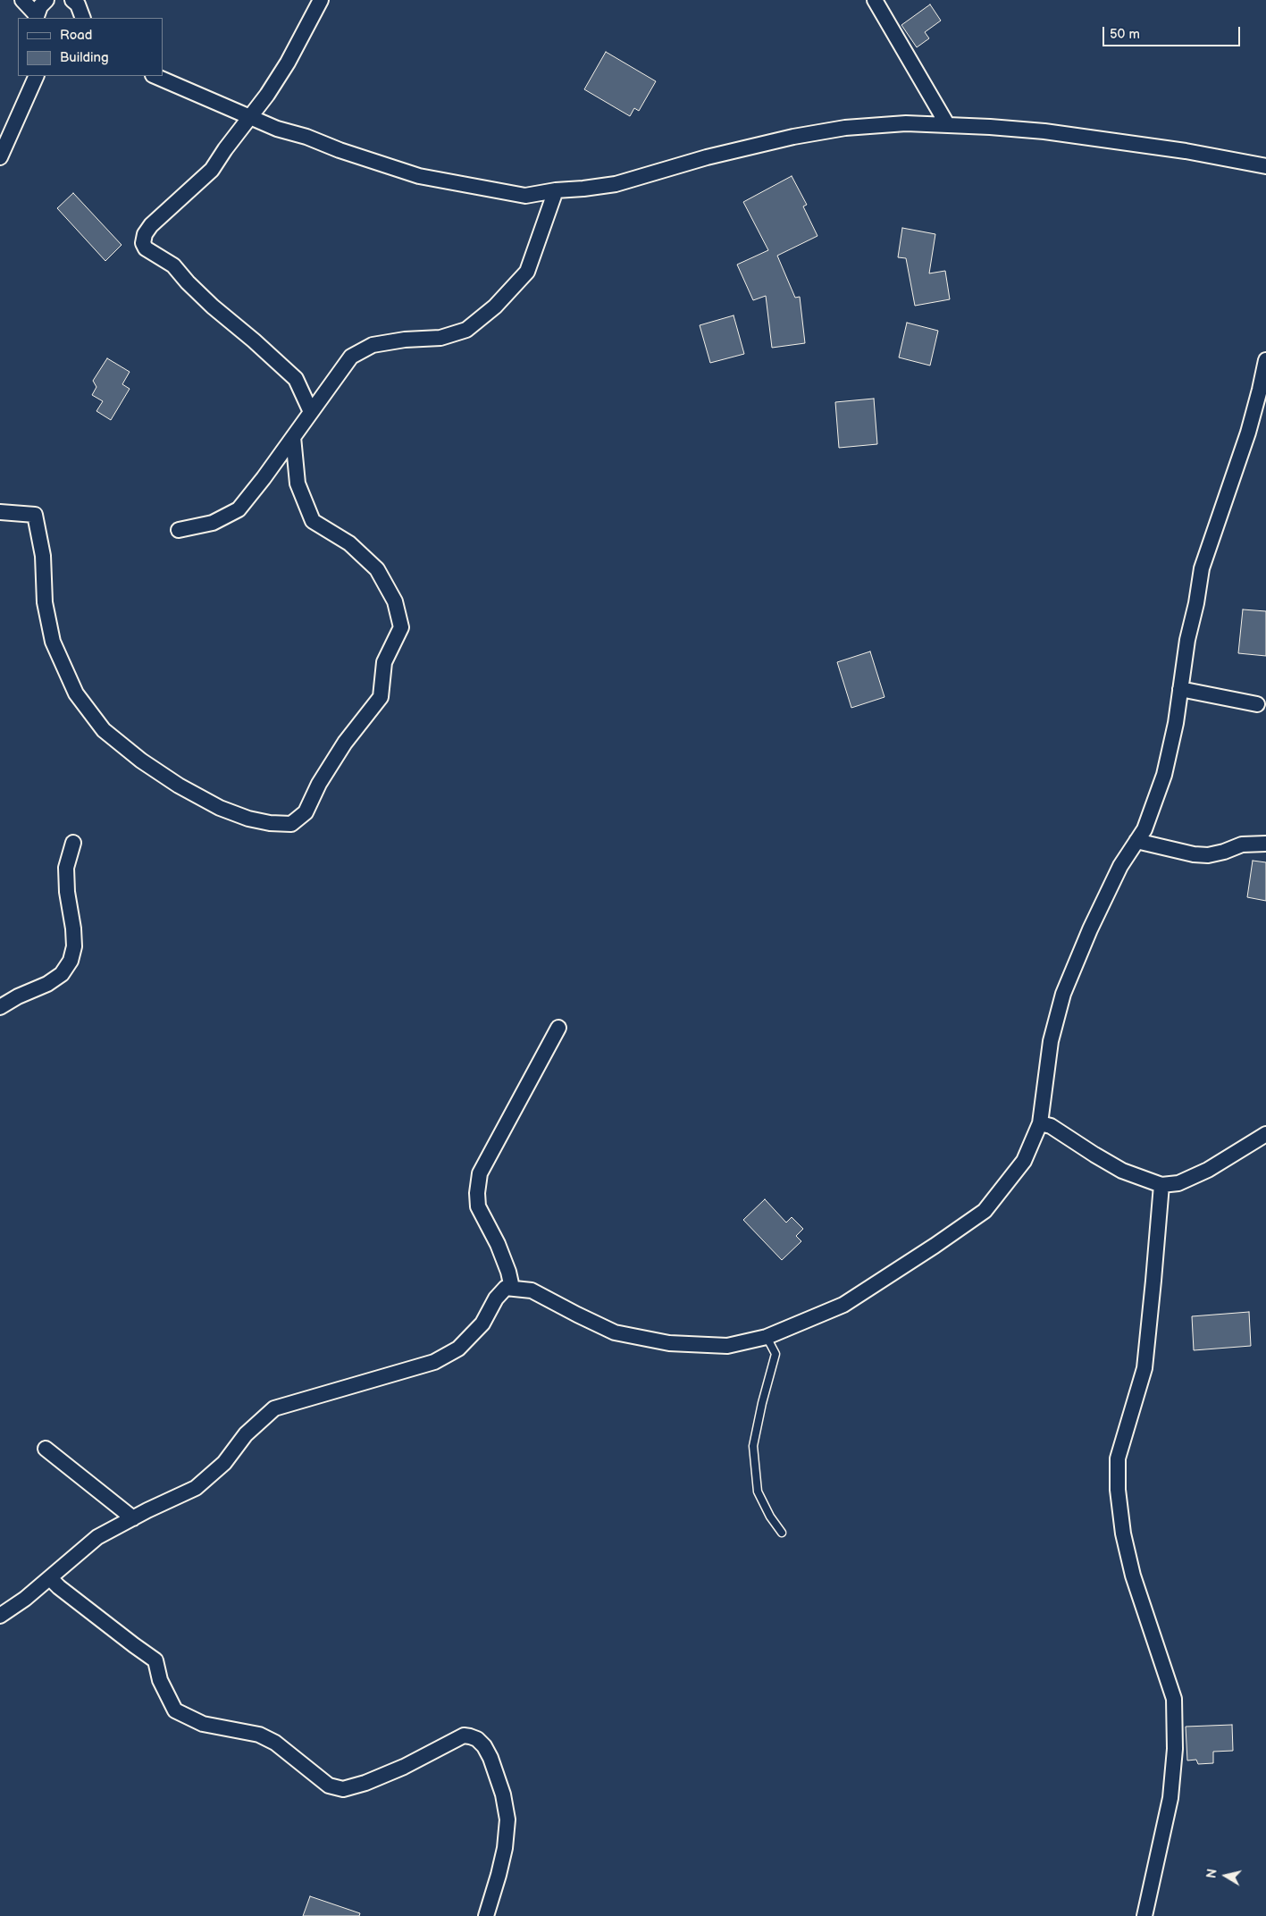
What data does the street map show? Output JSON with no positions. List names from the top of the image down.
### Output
{
  "legend": ["Road", "Building"],
  "scale_bar": "50 m",
  "north": "left"
}
